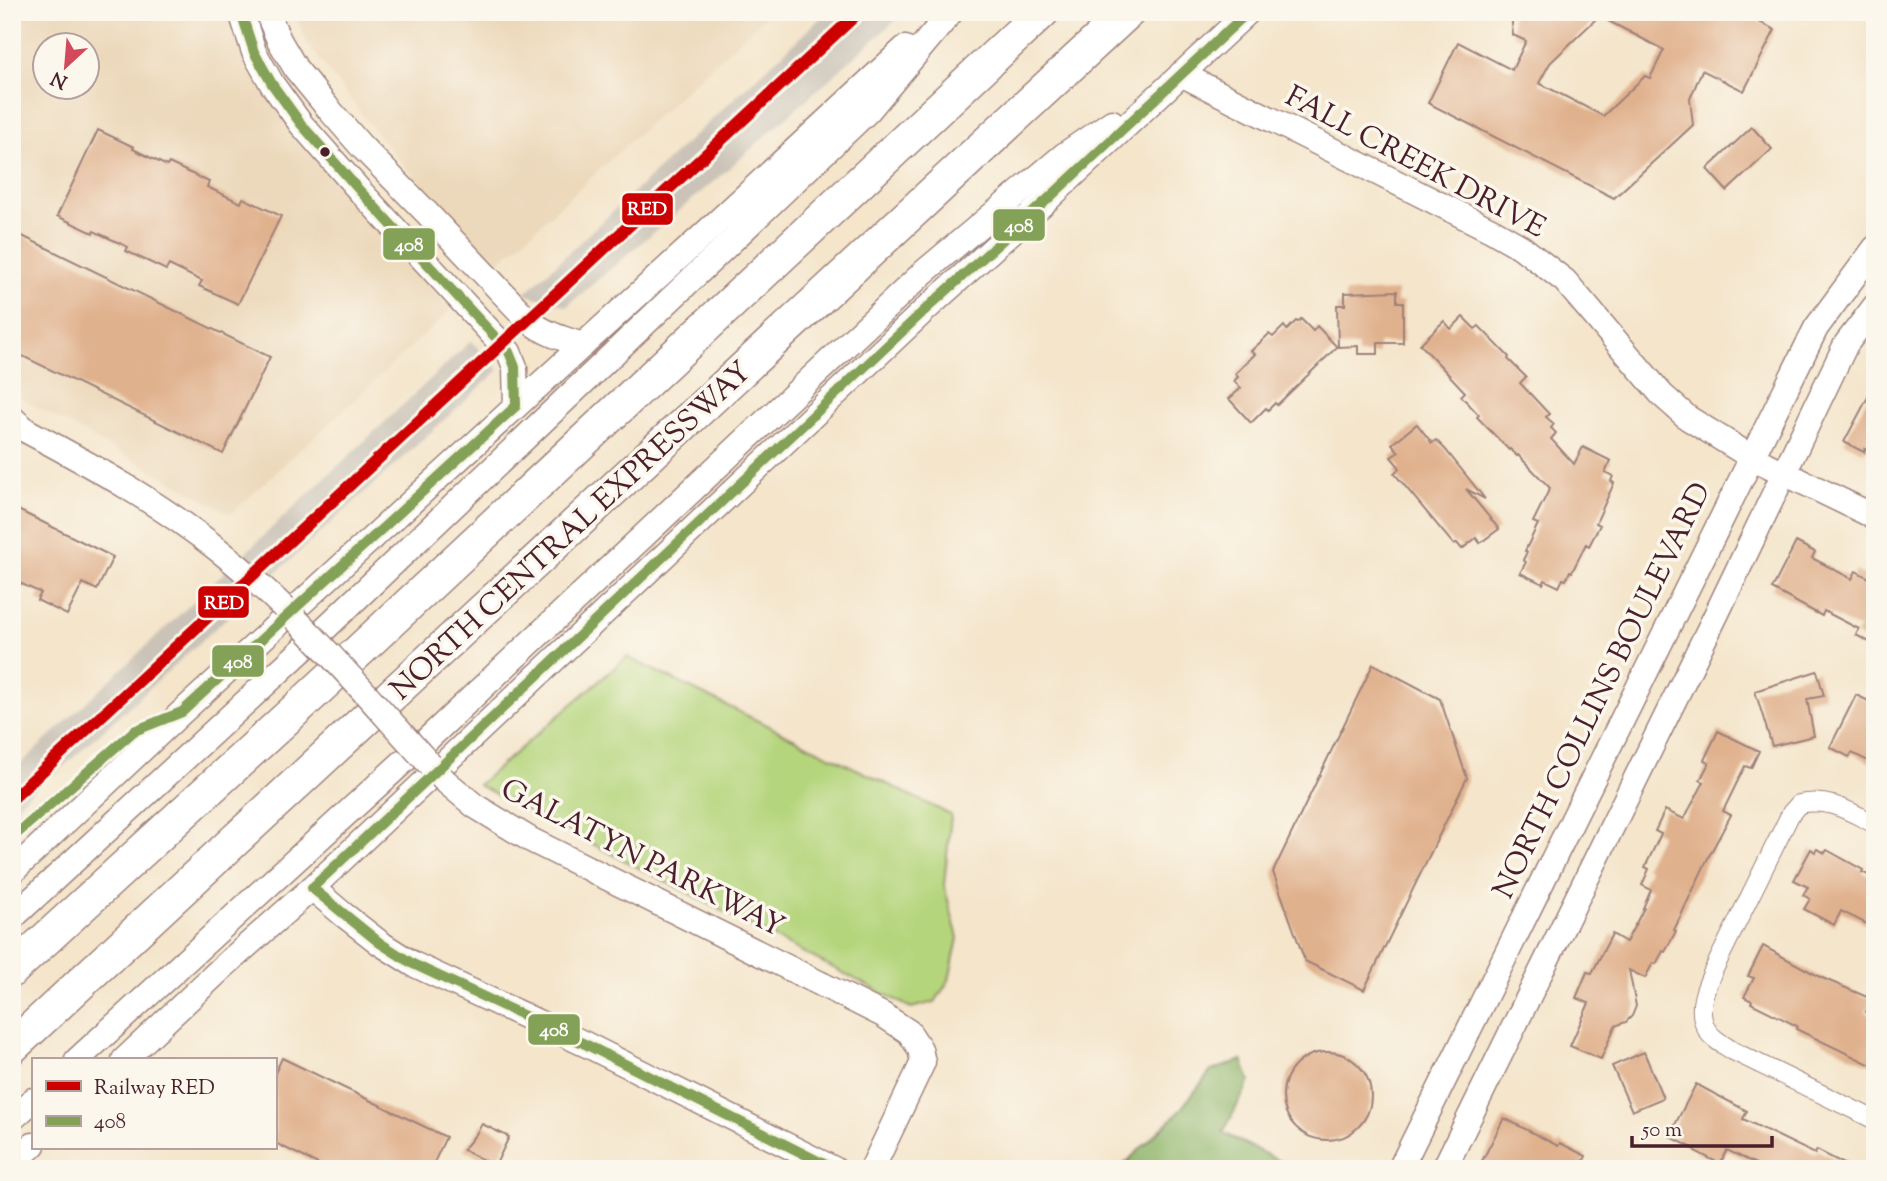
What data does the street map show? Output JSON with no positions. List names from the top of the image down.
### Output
{
  "streets": {
    "highway": ["NORTH CENTRAL EXPRESSWAY"],
    "main road": ["FALL CREEK DRIVE", "NORTH COLLINS BOULEVARD", "GALATYN PARKWAY"]
  },
  "crossings": [
    ["FALL CREEK DRIVE", "NORTH COLLINS BOULEVARD"]
  ],
  "lines": ["rail line RED", "transit line 408"],
  "legend": ["Railway RED", "408"],
  "scale_bar": "50 m",
  "north": "bottom left"
}
